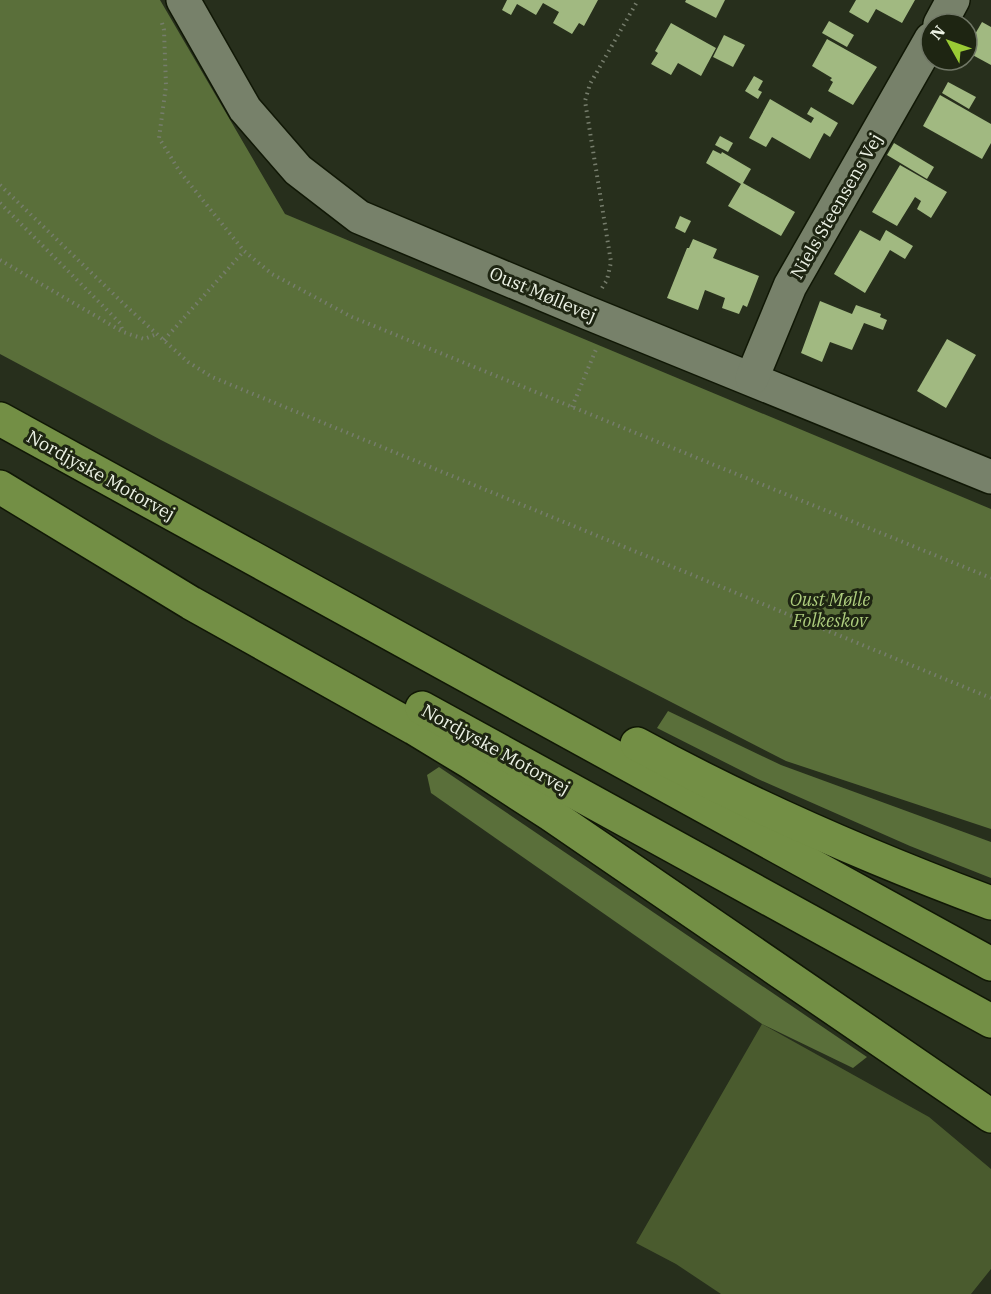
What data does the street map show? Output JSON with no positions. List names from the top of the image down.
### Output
{
  "streets": {
    "highway": ["Nordjyske Motorvej"],
    "street": ["Niels Steensens Vej", "Oust Møllevej"]
  },
  "crossings": [
    ["Niels Steensens Vej", "Oust Møllevej"]
  ],
  "parks": ["Oust Mølle Folkeskov"],
  "north": "top left"
}
